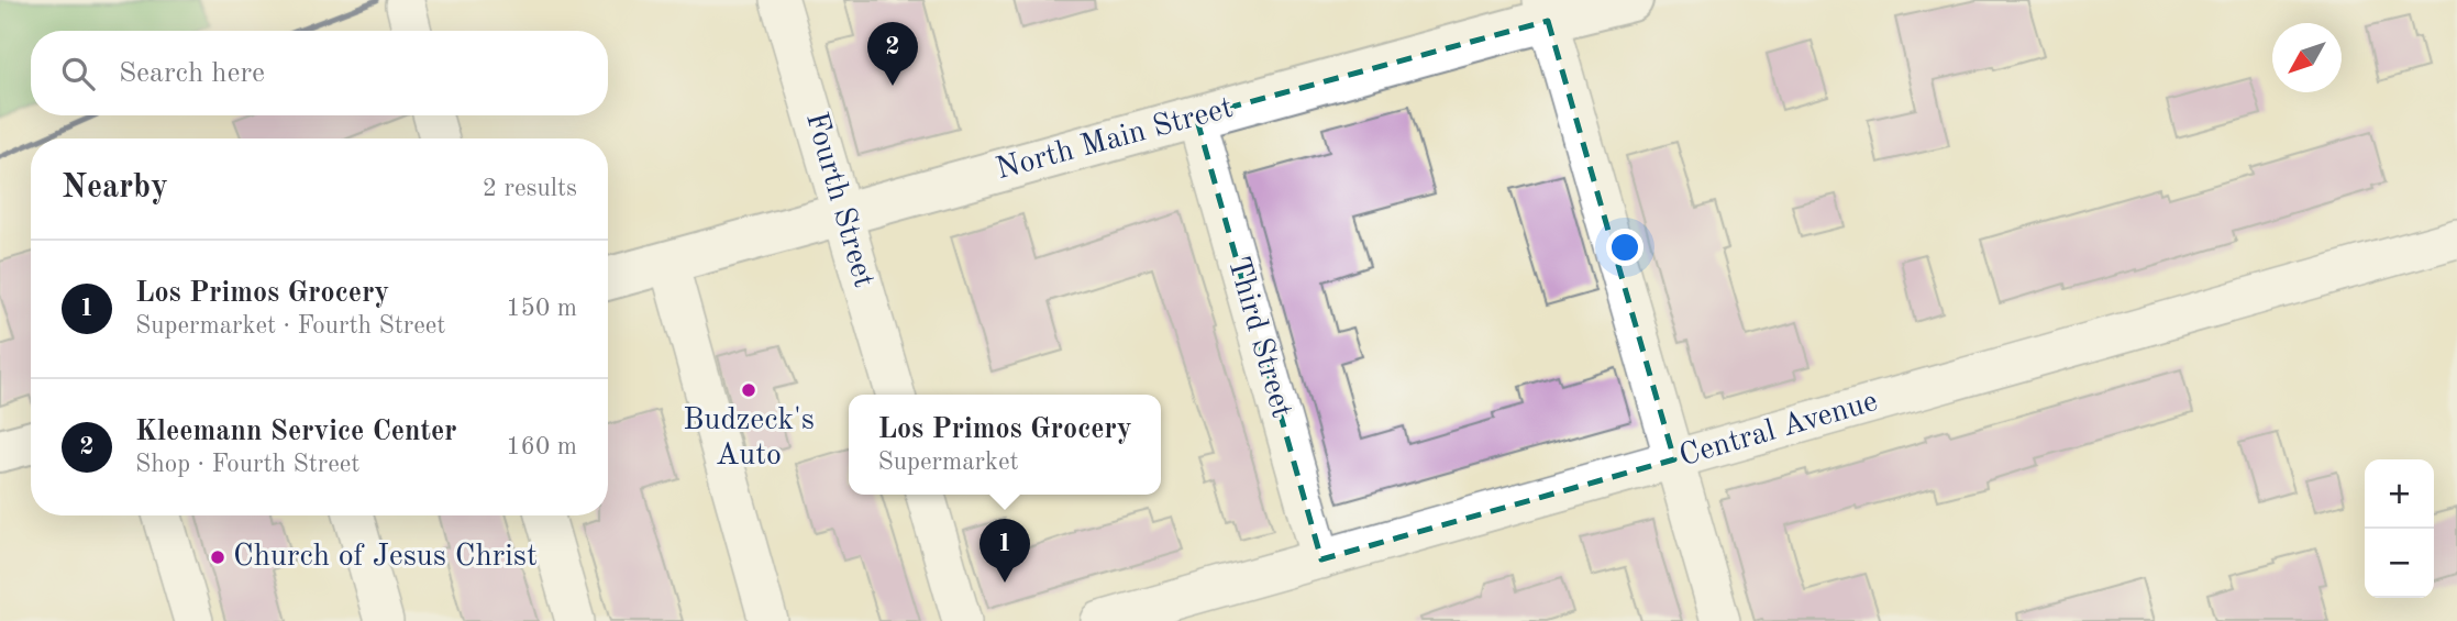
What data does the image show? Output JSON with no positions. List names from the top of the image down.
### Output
{
  "streets": {
    "main road": ["North Main Street"],
    "street": ["Fourth Street", "Third Street", "Central Avenue"]
  },
  "crossings": [
    ["North Main Street", "Fourth Street"],
    ["North Main Street", "Third Street"],
    ["Third Street", "Central Avenue"]
  ],
  "places": ["Budzeck's Auto", "Church of Jesus Christ"],
  "north": "bottom left",
  "page": {
    "pins": ["2", "1"],
    "search": "Search here",
    "heading": ["Nearby", "2 results"],
    "list": [
      {
        "mark": "1",
        "name": "Los Primos Grocery",
        "note": "Supermarket · Fourth Street",
        "value": "150 m"
      },
      {
        "mark": "2",
        "name": "Kleemann Service Center",
        "note": "Shop · Fourth Street",
        "value": "160 m"
      }
    ],
    "popup": ["Los Primos Grocery", "Supermarket"],
    "map_buttons": ["+", "−"]
  }
}
